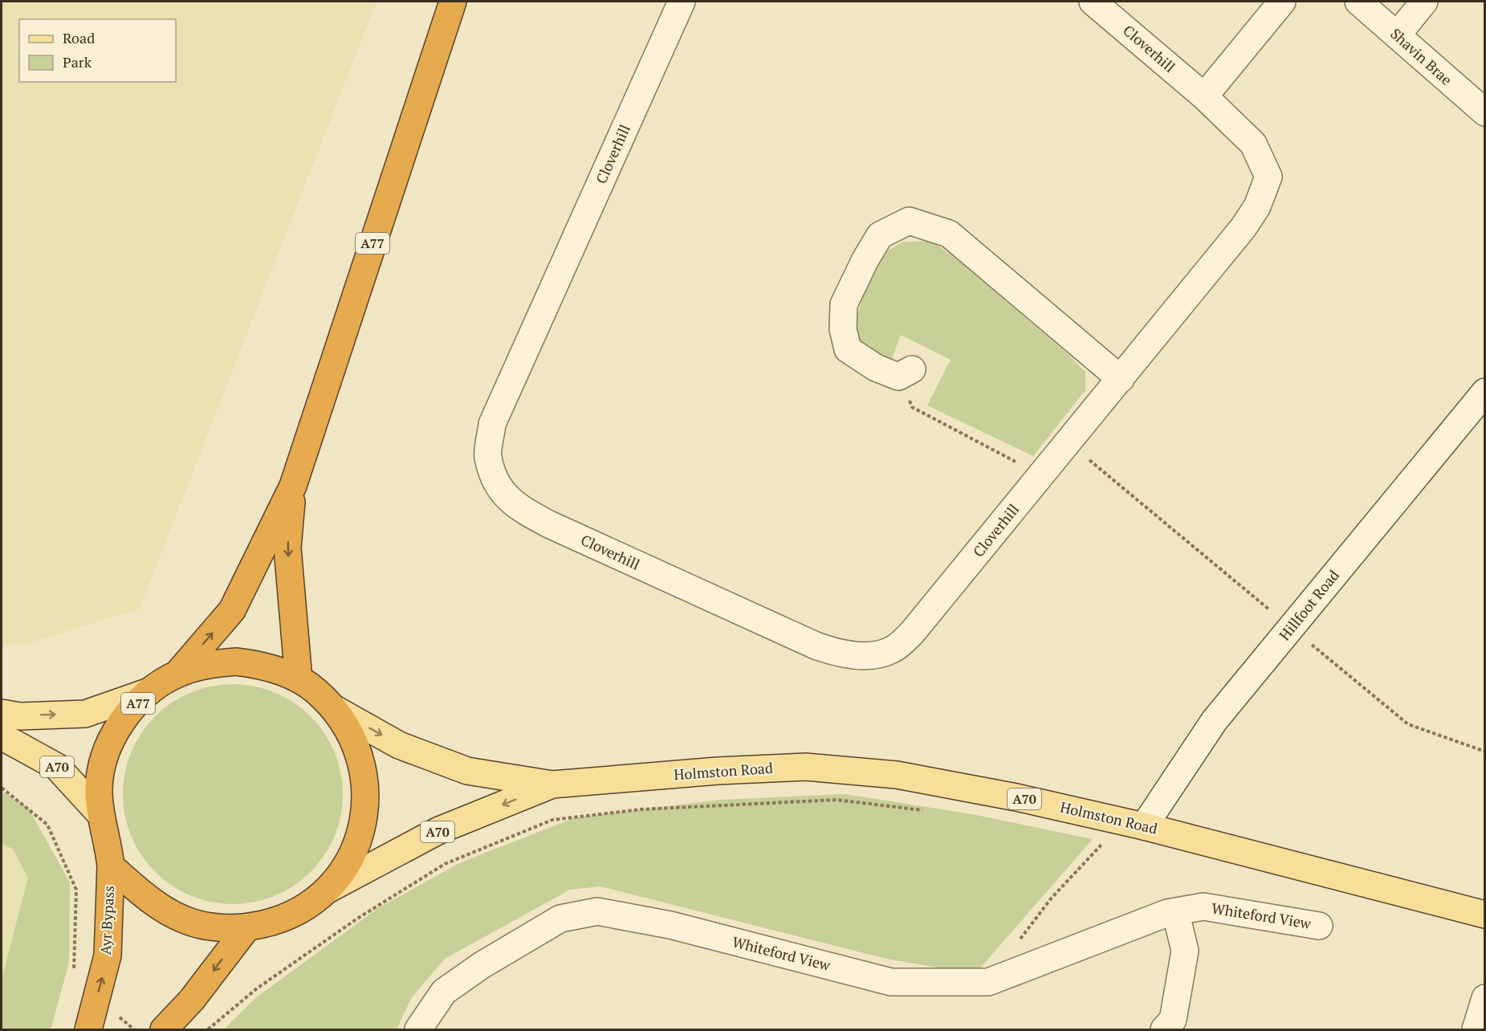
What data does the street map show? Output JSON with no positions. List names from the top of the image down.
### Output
{
  "streets": {
    "highway": ["A77", "Ayr Bypass"],
    "main road": ["A70", "Holmston Road"],
    "street": [
      "Cloverhill",
      "Shavin Brae",
      "Hillfoot Road",
      "Whiteford View"
    ]
  },
  "crossings": [
    ["A77", "A70"],
    ["A77", "Ayr Bypass"],
    ["Hillfoot Road", "Holmston Road"],
    ["A70", "Holmston Road"]
  ],
  "one_way": ["Ayr Bypass"],
  "legend": ["Road", "Park"]
}
